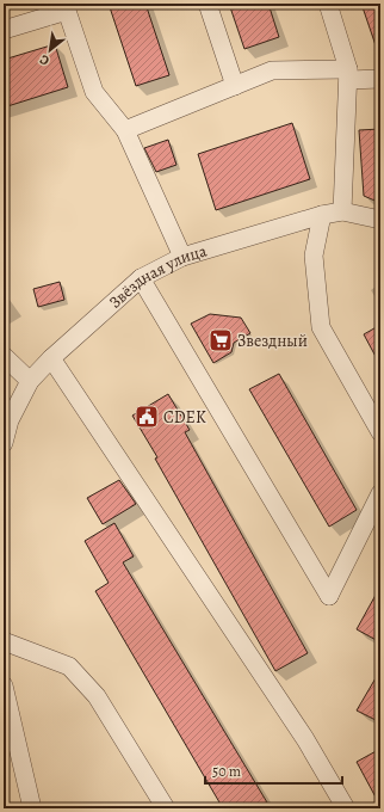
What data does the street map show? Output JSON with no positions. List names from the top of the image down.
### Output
{
  "streets": {
    "street": ["Звёздная улица"]
  },
  "places": {
    "supermarket": ["Звездный"],
    "public building": ["CDEK"]
  },
  "scale_bar": "50 m",
  "north": "bottom left"
}
